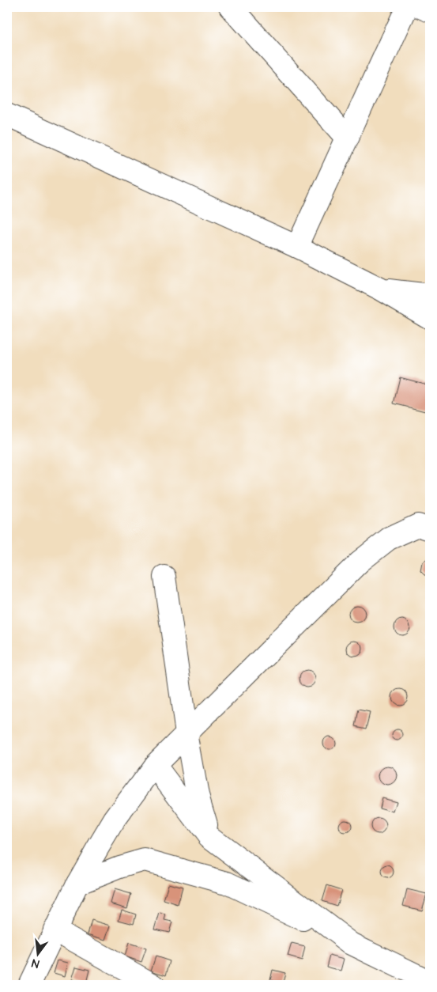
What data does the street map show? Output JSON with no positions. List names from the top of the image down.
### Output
{
  "north": "bottom"
}
